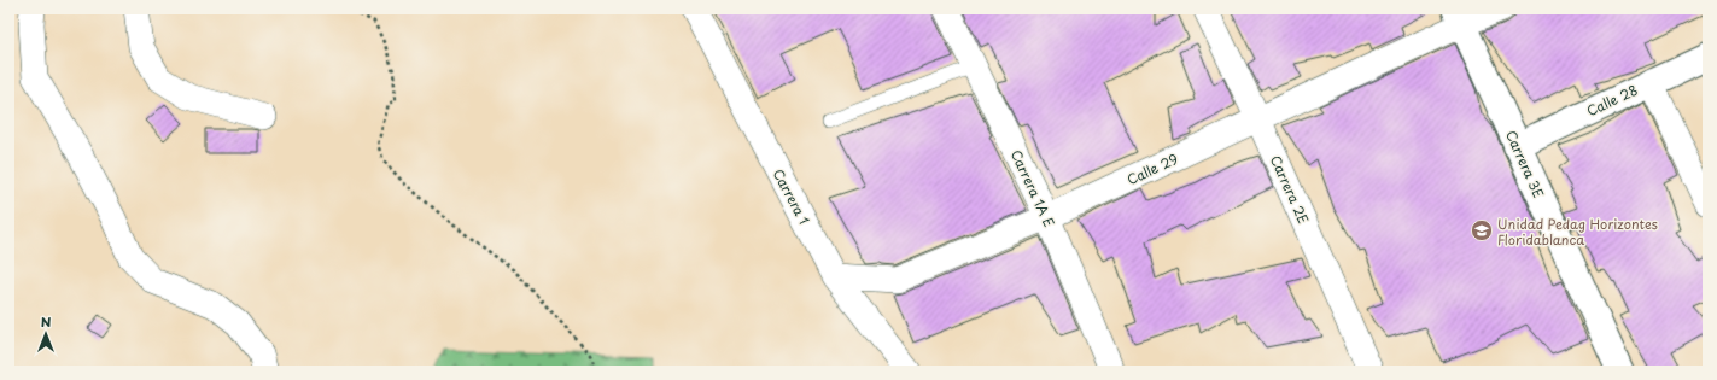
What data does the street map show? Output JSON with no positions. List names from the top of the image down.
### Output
{
  "streets": {
    "main road": ["Calle 28", "Carrera 3E"],
    "street": [
      "Calle 29",
      "Carrera 1A E",
      "Carrera 2E",
      "Carrera 1"
    ]
  },
  "crossings": [
    ["Calle 28", "Carrera 3E"],
    ["Carrera 3E", "Calle 29"],
    ["Calle 29", "Carrera 1A E"],
    ["Calle 29", "Carrera 2E"],
    ["Calle 29", "Carrera 1"]
  ],
  "places": {
    "school or university": ["Unidad Pedag Horizontes Floridablanca"]
  },
  "north": "top"
}
